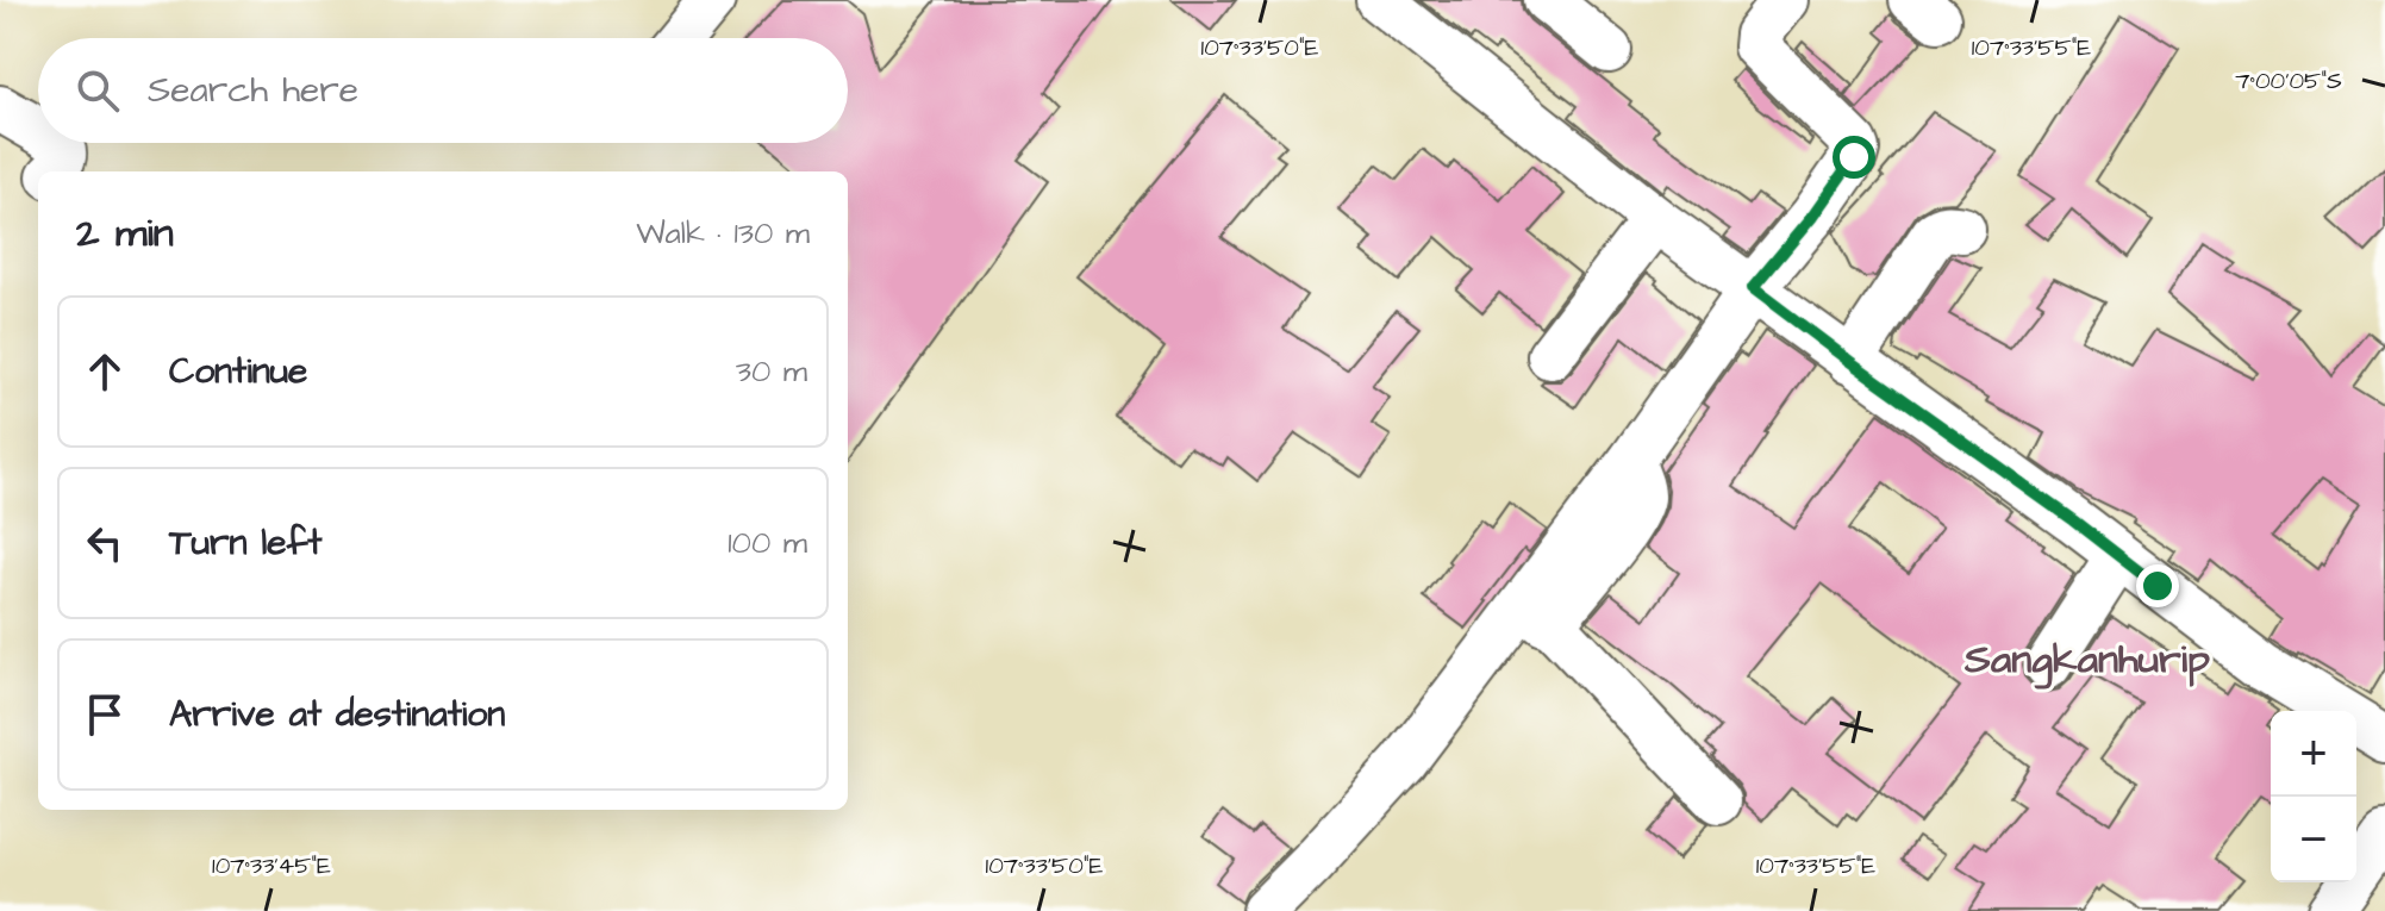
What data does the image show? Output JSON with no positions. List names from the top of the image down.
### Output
{
  "districts": ["Sangkanhurip"],
  "page": {
    "search": "Search here",
    "heading": ["2 min", "Walk · 130 m"],
    "list": [
      ["Continue", "30 m"],
      ["Turn left", "100 m"],
      "Arrive at destination"
    ],
    "map_buttons": ["+", "−"]
  },
  "coordinates": [
    "107°33'50\"E",
    "107°33'55\"E",
    "7°00'05\"S",
    "107°33'45\"E"
  ]
}
